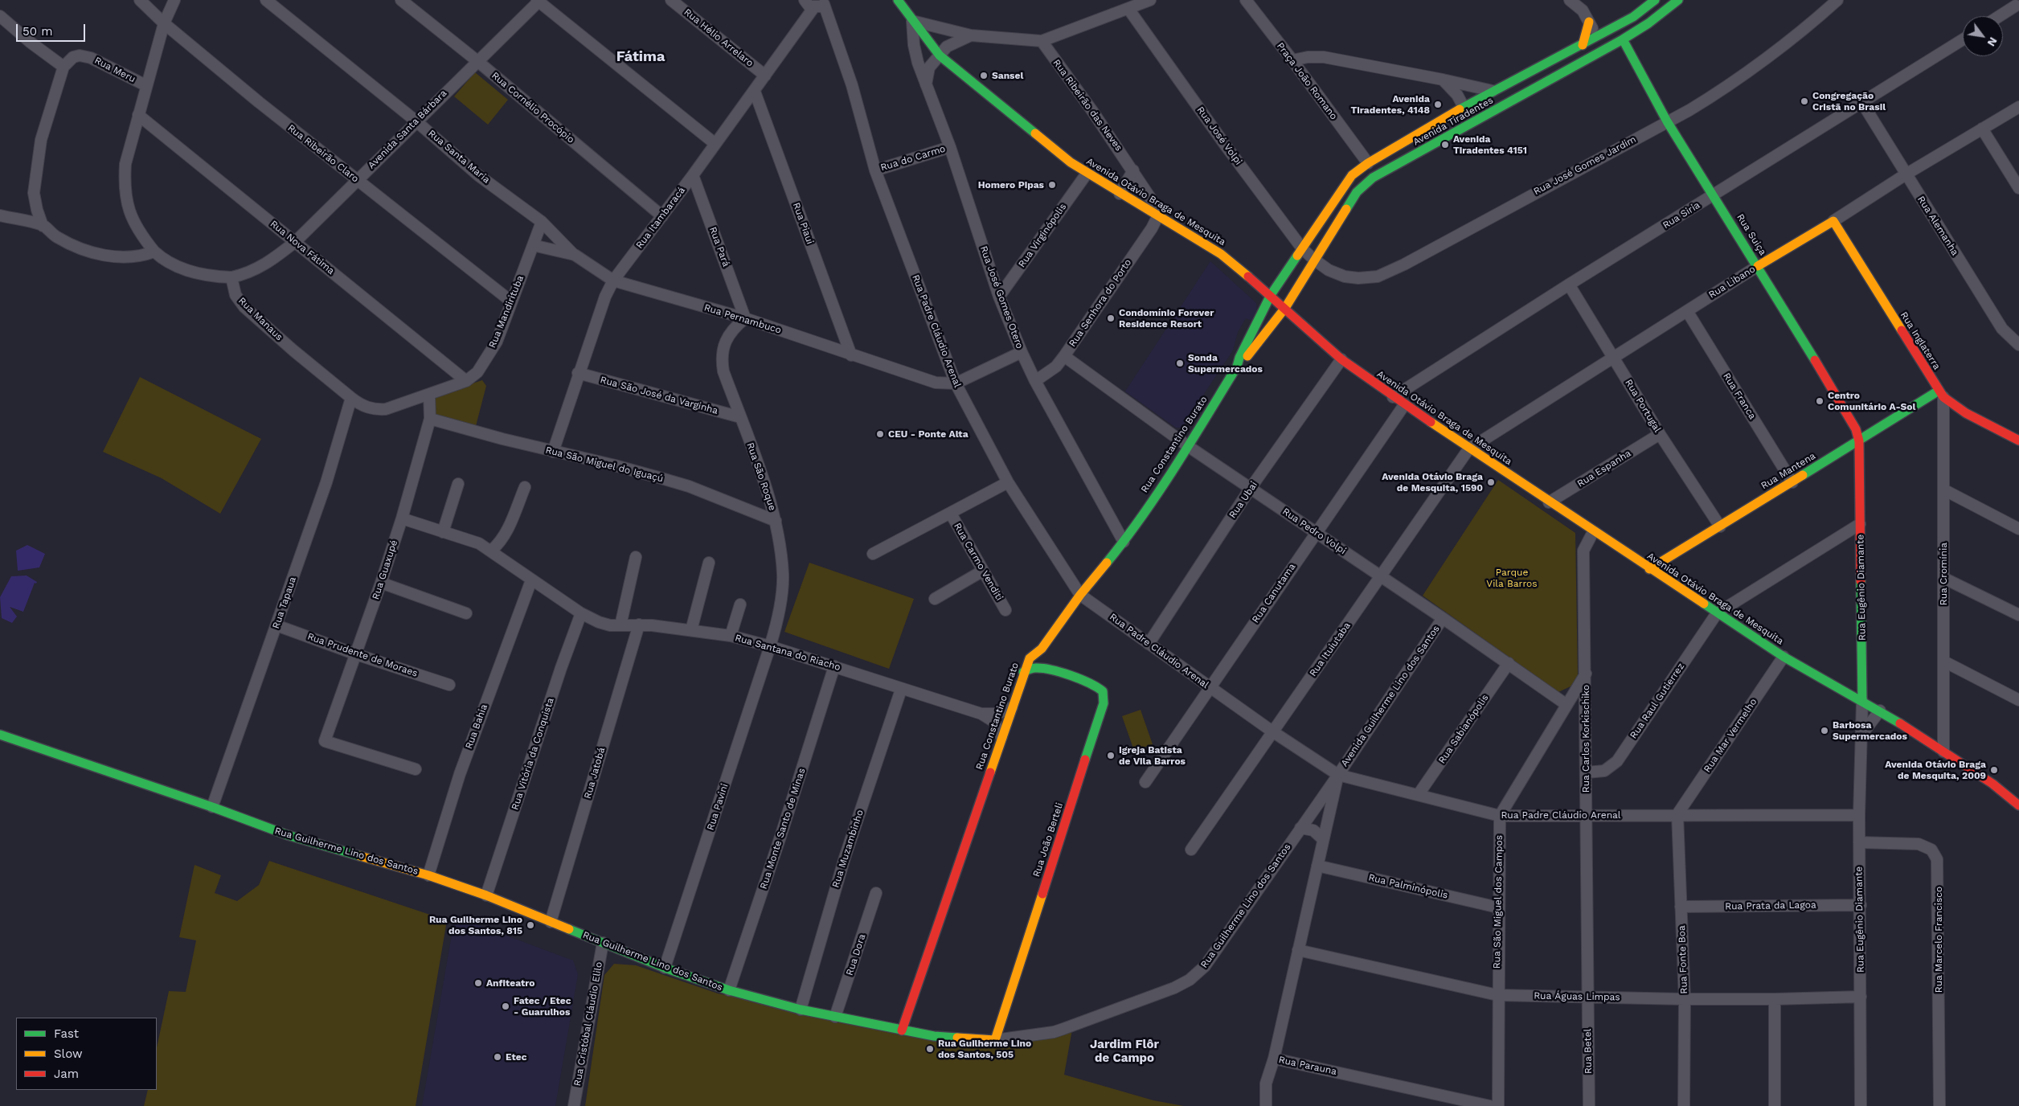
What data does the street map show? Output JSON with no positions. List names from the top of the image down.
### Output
{
  "streets": {
    "street": [
      "Rua Hélio Arrelaro",
      "Rua Meru",
      "Praça João Romano",
      "Rua Ribeirão das Neves",
      "Rua Cornélio Procópio",
      "Avenida Tiradentes",
      "Avenida Santa Bárbara",
      "Rua José Volpi",
      "Rua Ribeirão Claro",
      "Rua Santa Maria",
      "Rua do Carmo",
      "Rua José Gomes Jardim",
      "Avenida Otávio Braga de Mesquita",
      "Rua Siria",
      "Rua Itambaracá",
      "Rua Piaui",
      "Rua Alemanha",
      "Rua Suiça",
      "Rua Virginópolis",
      "Rua Pará",
      "Rua Nova Fátima",
      "Rua Libano",
      "Rua José Gomes Otero",
      "Rua Senhora do Porto",
      "Rua Mandirituba",
      "Rua Manaus",
      "Rua Pernambuco",
      "Rua Padre Cláudio Arenal",
      "Rua Inglaterra",
      "Rua São José da Varginha",
      "Rua Franca",
      "Rua Portugal",
      "Rua Constantino Burato",
      "Rua São Miguel do Iguaçú",
      "Rua Espanha",
      "Rua Mantena",
      "Rua São Roque",
      "Rua Ubai",
      "Rua Pedro Volpi",
      "Rua Carmo Venditi",
      "Rua Guaxupé",
      "Rua Cromínia",
      "Rua Eugênio Diamante",
      "Rua Canutama",
      "Rua Tapaua",
      "Rua Ituiutaba",
      "Rua Santana do Riacho",
      "Rua Prudente de Moraes",
      "Avenida Guilherme Lino dos Santos",
      "Rua Raul Gutierrez",
      "Rua Bahia",
      "Rua Sabianópolis",
      "Rua Mar Vermelho",
      "Rua Carlos Korkischiko",
      "Rua Vitória da Conquista",
      "Rua Jatobá",
      "Rua Pavini",
      "Rua Monte Santo de Minas",
      "Rua João Berteli",
      "Rua Muzambinho",
      "Rua Guilherme Lino dos Santos",
      "Rua Palminópolis",
      "Rua São Miguel dos Campos",
      "Rua Prata da Lagoa",
      "Rua Marcelo Francisco",
      "Rua Dora",
      "Rua Fonte Boa",
      "Rua Águas Limpas",
      "Rua Cristóbal Cláudio Elilo",
      "Rua Betel",
      "Rua Parauna"
    ]
  },
  "crossings": [
    ["Rua Hélio Arrelaro", "Rua Itambaracá"],
    ["Praça João Romano", "Avenida Tiradentes"],
    ["Rua Ribeirão das Neves", "Avenida Otávio Braga de Mesquita"],
    ["Rua Ribeirão das Neves", "Rua Senhora do Porto"],
    ["Rua Cornélio Procópio", "Avenida Santa Bárbara"],
    ["Rua Cornélio Procópio", "Rua Itambaracá"],
    ["Avenida Tiradentes", "Rua José Volpi"],
    ["Avenida Tiradentes", "Rua José Gomes Jardim"],
    ["Avenida Tiradentes", "Avenida Otávio Braga de Mesquita"],
    ["Avenida Tiradentes", "Rua Suiça"],
    ["Avenida Tiradentes", "Rua Constantino Burato"],
    ["Avenida Santa Bárbara", "Rua Ribeirão Claro"],
    ["Avenida Santa Bárbara", "Rua Santa Maria"],
    ["Avenida Santa Bárbara", "Rua Nova Fátima"],
    ["Avenida Santa Bárbara", "Rua Manaus"],
    ["Rua José Volpi", "Rua José Gomes Jardim"],
    ["Rua Ribeirão Claro", "Rua Mandirituba"],
    ["Rua Santa Maria", "Rua Mandirituba"],
    ["Rua Santa Maria", "Rua Pernambuco"],
    ["Rua do Carmo", "Rua José Gomes Otero"],
    ["Rua do Carmo", "Rua Padre Cláudio Arenal"],
    ["Rua José Gomes Jardim", "Rua Suiça"],
    ["Avenida Otávio Braga de Mesquita", "Rua Siria"],
    ["Avenida Otávio Braga de Mesquita", "Rua Virginópolis"],
    ["Avenida Otávio Braga de Mesquita", "Rua Libano"],
    ["Avenida Otávio Braga de Mesquita", "Rua José Gomes Otero"],
    ["Avenida Otávio Braga de Mesquita", "Rua Senhora do Porto"],
    ["Avenida Otávio Braga de Mesquita", "Rua Constantino Burato"],
    ["Avenida Otávio Braga de Mesquita", "Rua Espanha"],
    ["Avenida Otávio Braga de Mesquita", "Rua Mantena"],
    ["Avenida Otávio Braga de Mesquita", "Rua Ubai"],
    ["Avenida Otávio Braga de Mesquita", "Rua Cromínia"],
    ["Avenida Otávio Braga de Mesquita", "Rua Eugênio Diamante"],
    ["Avenida Otávio Braga de Mesquita", "Rua Canutama"],
    ["Avenida Otávio Braga de Mesquita", "Rua Ituiutaba"],
    ["Avenida Otávio Braga de Mesquita", "Rua Raul Gutierrez"],
    ["Avenida Otávio Braga de Mesquita", "Rua Mar Vermelho"],
    ["Avenida Otávio Braga de Mesquita", "Rua Carlos Korkischiko"],
    ["Rua Siria", "Rua Alemanha"],
    ["Rua Siria", "Rua Suiça"],
    ["Rua Siria", "Rua Portugal"],
    ["Rua Itambaracá", "Rua Piaui"],
    ["Rua Itambaracá", "Rua Pará"],
    ["Rua Itambaracá", "Rua Pernambuco"],
    ["Rua Itambaracá", "Rua Padre Cláudio Arenal"],
    ["Rua Itambaracá", "Rua São José da Varginha"],
    ["Rua Itambaracá", "Rua São Miguel do Iguaçú"],
    ["Rua Piaui", "Rua Pernambuco"],
    ["Rua Alemanha", "Rua Libano"],
    ["Rua Suiça", "Rua Libano"],
    ["Rua Suiça", "Rua Mantena"],
    ["Rua Suiça", "Rua Eugênio Diamante"],
    ["Rua Virginópolis", "Rua José Gomes Otero"],
    ["Rua Pará", "Rua Pernambuco"],
    ["Rua Pará", "Rua São Roque"],
    ["Rua Nova Fátima", "Rua Mandirituba"],
    ["Rua Libano", "Rua Inglaterra"],
    ["Rua Libano", "Rua Franca"],
    ["Rua Libano", "Rua Portugal"],
    ["Rua Libano", "Rua Ituiutaba"],
    ["Rua José Gomes Otero", "Rua Senhora do Porto"],
    ["Rua José Gomes Otero", "Rua Constantino Burato"],
    ["Rua Senhora do Porto", "Rua Pedro Volpi"],
    ["Rua Mandirituba", "Rua Manaus"],
    ["Rua Mandirituba", "Rua Pernambuco"],
    ["Rua Mandirituba", "Rua Guaxupé"],
    ["Rua Manaus", "Rua Guaxupé"],
    ["Rua Manaus", "Rua Tapaua"],
    ["Rua Pernambuco", "Rua Padre Cláudio Arenal"],
    ["Rua Pernambuco", "Rua São Roque"],
    ["Rua Padre Cláudio Arenal", "Rua Constantino Burato"],
    ["Rua Padre Cláudio Arenal", "Rua Ubai"],
    ["Rua Padre Cláudio Arenal", "Rua Eugênio Diamante"],
    ["Rua Padre Cláudio Arenal", "Rua Canutama"],
    ["Rua Padre Cláudio Arenal", "Rua Ituiutaba"],
    ["Rua Padre Cláudio Arenal", "Avenida Guilherme Lino dos Santos"],
    ["Rua Padre Cláudio Arenal", "Rua Sabianópolis"],
    ["Rua Padre Cláudio Arenal", "Rua Mar Vermelho"],
    ["Rua Padre Cláudio Arenal", "Rua Carlos Korkischiko"],
    ["Rua Padre Cláudio Arenal", "Rua Guilherme Lino dos Santos"],
    ["Rua Padre Cláudio Arenal", "Rua São Miguel dos Campos"],
    ["Rua Padre Cláudio Arenal", "Rua Fonte Boa"],
    ["Rua Padre Cláudio Arenal", "Rua Parauna"],
    ["Rua Inglaterra", "Rua Mantena"],
    ["Rua Inglaterra", "Rua Cromínia"],
    ["Rua São José da Varginha", "Rua São Roque"],
    ["Rua Franca", "Rua Mantena"],
    ["Rua Portugal", "Rua Espanha"],
    ["Rua Portugal", "Rua Mantena"],
    ["Rua Constantino Burato", "Rua Pedro Volpi"],
    ["Rua Constantino Burato", "Rua Santana do Riacho"],
    ["Rua Constantino Burato", "Rua João Berteli"],
    ["Rua Constantino Burato", "Rua Guilherme Lino dos Santos"],
    ["Rua São Miguel do Iguaçú", "Rua São Roque"],
    ["Rua São Miguel do Iguaçú", "Rua Guaxupé"],
    ["Rua Mantena", "Rua Cromínia"],
    ["Rua Mantena", "Rua Eugênio Diamante"],
    ["Rua São Roque", "Rua Santana do Riacho"],
    ["Rua São Roque", "Rua Pavini"],
    ["Rua Ubai", "Rua Pedro Volpi"],
    ["Rua Pedro Volpi", "Rua Canutama"],
    ["Rua Pedro Volpi", "Rua Ituiutaba"],
    ["Rua Pedro Volpi", "Avenida Guilherme Lino dos Santos"],
    ["Rua Pedro Volpi", "Rua Sabianópolis"],
    ["Rua Pedro Volpi", "Rua São Miguel dos Campos"],
    ["Rua Guaxupé", "Rua Santana do Riacho"],
    ["Rua Guaxupé", "Rua Prudente de Moraes"],
    ["Rua Eugênio Diamante", "Rua Prata da Lagoa"],
    ["Rua Eugênio Diamante", "Rua Marcelo Francisco"],
    ["Rua Eugênio Diamante", "Rua Águas Limpas"],
    ["Rua Tapaua", "Rua Prudente de Moraes"],
    ["Rua Tapaua", "Rua Guilherme Lino dos Santos"],
    ["Rua Santana do Riacho", "Rua Bahia"],
    ["Rua Santana do Riacho", "Rua Vitória da Conquista"],
    ["Rua Santana do Riacho", "Rua Jatobá"],
    ["Rua Santana do Riacho", "Rua Pavini"],
    ["Rua Santana do Riacho", "Rua Monte Santo de Minas"],
    ["Rua Santana do Riacho", "Rua Muzambinho"],
    ["Avenida Guilherme Lino dos Santos", "Rua Guilherme Lino dos Santos"],
    ["Avenida Guilherme Lino dos Santos", "Rua Parauna"],
    ["Rua Raul Gutierrez", "Rua Carlos Korkischiko"],
    ["Rua Bahia", "Rua Guilherme Lino dos Santos"],
    ["Rua Mar Vermelho", "Rua Fonte Boa"],
    ["Rua Carlos Korkischiko", "Rua São Miguel dos Campos"],
    ["Rua Carlos Korkischiko", "Rua Águas Limpas"],
    ["Rua Carlos Korkischiko", "Rua Betel"],
    ["Rua Vitória da Conquista", "Rua Guilherme Lino dos Santos"],
    ["Rua Jatobá", "Rua Guilherme Lino dos Santos"],
    ["Rua Pavini", "Rua Guilherme Lino dos Santos"],
    ["Rua Monte Santo de Minas", "Rua Guilherme Lino dos Santos"],
    ["Rua João Berteli", "Rua Guilherme Lino dos Santos"],
    ["Rua Muzambinho", "Rua Guilherme Lino dos Santos"],
    ["Rua Guilherme Lino dos Santos", "Rua Dora"],
    ["Rua Guilherme Lino dos Santos", "Rua Cristóbal Cláudio Elilo"],
    ["Rua Guilherme Lino dos Santos", "Rua Parauna"],
    ["Rua Palminópolis", "Rua São Miguel dos Campos"],
    ["Rua Palminópolis", "Rua Parauna"],
    ["Rua São Miguel dos Campos", "Rua Águas Limpas"],
    ["Rua Prata da Lagoa", "Rua Fonte Boa"],
    ["Rua Fonte Boa", "Rua Águas Limpas"],
    ["Rua Águas Limpas", "Rua Betel"],
    ["Rua Águas Limpas", "Rua Parauna"]
  ],
  "districts": ["Fátima", "Jardim Flôr de Campo"],
  "parks": ["Parque Vila Barros"],
  "places": [
    "Sansel",
    "Congregação Cristã no Brasil",
    "Avenida Tiradentes, 4148",
    "Avenida Tiradentes 4151",
    "Homero Pipas",
    "Condomínio Forever Residence Resort",
    "Sonda Supermercados",
    "Centro Comunitário A-Sol",
    "CEU - Ponte Alta",
    "Avenida Otávio Braga de Mesquita, 1590",
    "Barbosa Supermercados",
    "Igreja Batista de Vila Barros",
    "Avenida Otávio Braga de Mesquita, 2009",
    "Rua Guilherme Lino dos Santos, 815",
    "Anfiteatro",
    "Fatec / Etec - Guarulhos",
    "Rua Guilherme Lino dos Santos, 505",
    "Etec"
  ],
  "legend": ["Fast", "Slow", "Jam"],
  "scale_bar": "50 m",
  "north": "bottom right"
}
